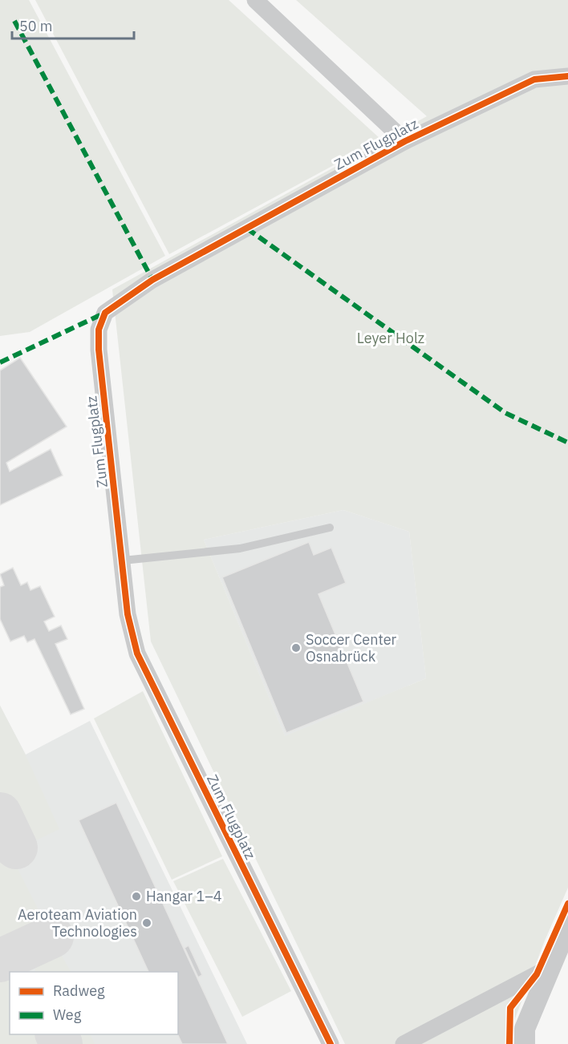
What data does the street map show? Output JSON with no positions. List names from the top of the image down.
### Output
{
  "streets": {
    "street": ["Zum Flugplatz"]
  },
  "parks": ["Leyer Holz"],
  "places": ["Soccer Center Osnabrück", "Hangar 1–4", "Aeroteam Aviation Technologies"],
  "legend": ["Radweg", "Weg"],
  "scale_bar": "50 m"
}
